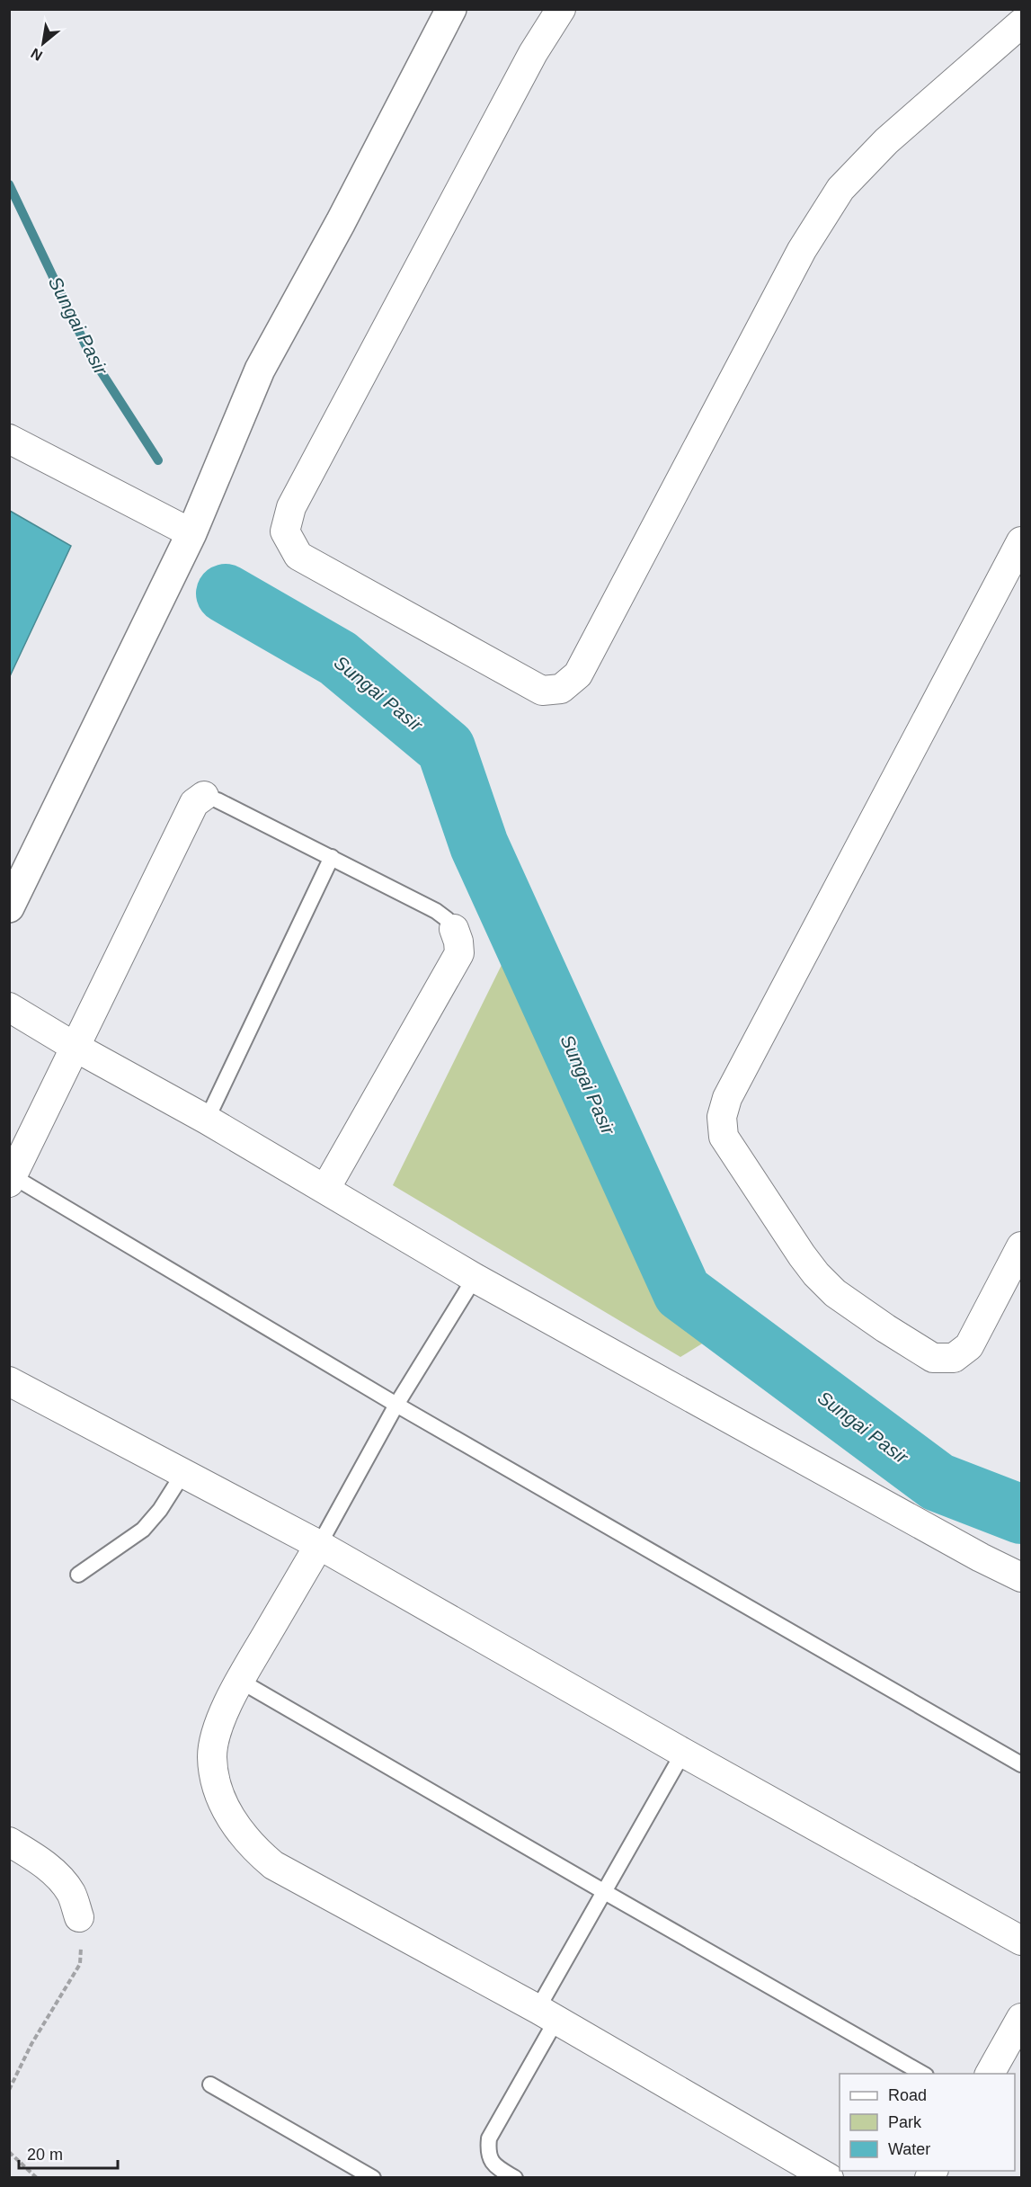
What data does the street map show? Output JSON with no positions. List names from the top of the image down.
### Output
{
  "water": ["Sungai Pasir"],
  "legend": ["Road", "Park", "Water"],
  "scale_bar": "20 m",
  "north": "bottom left"
}
